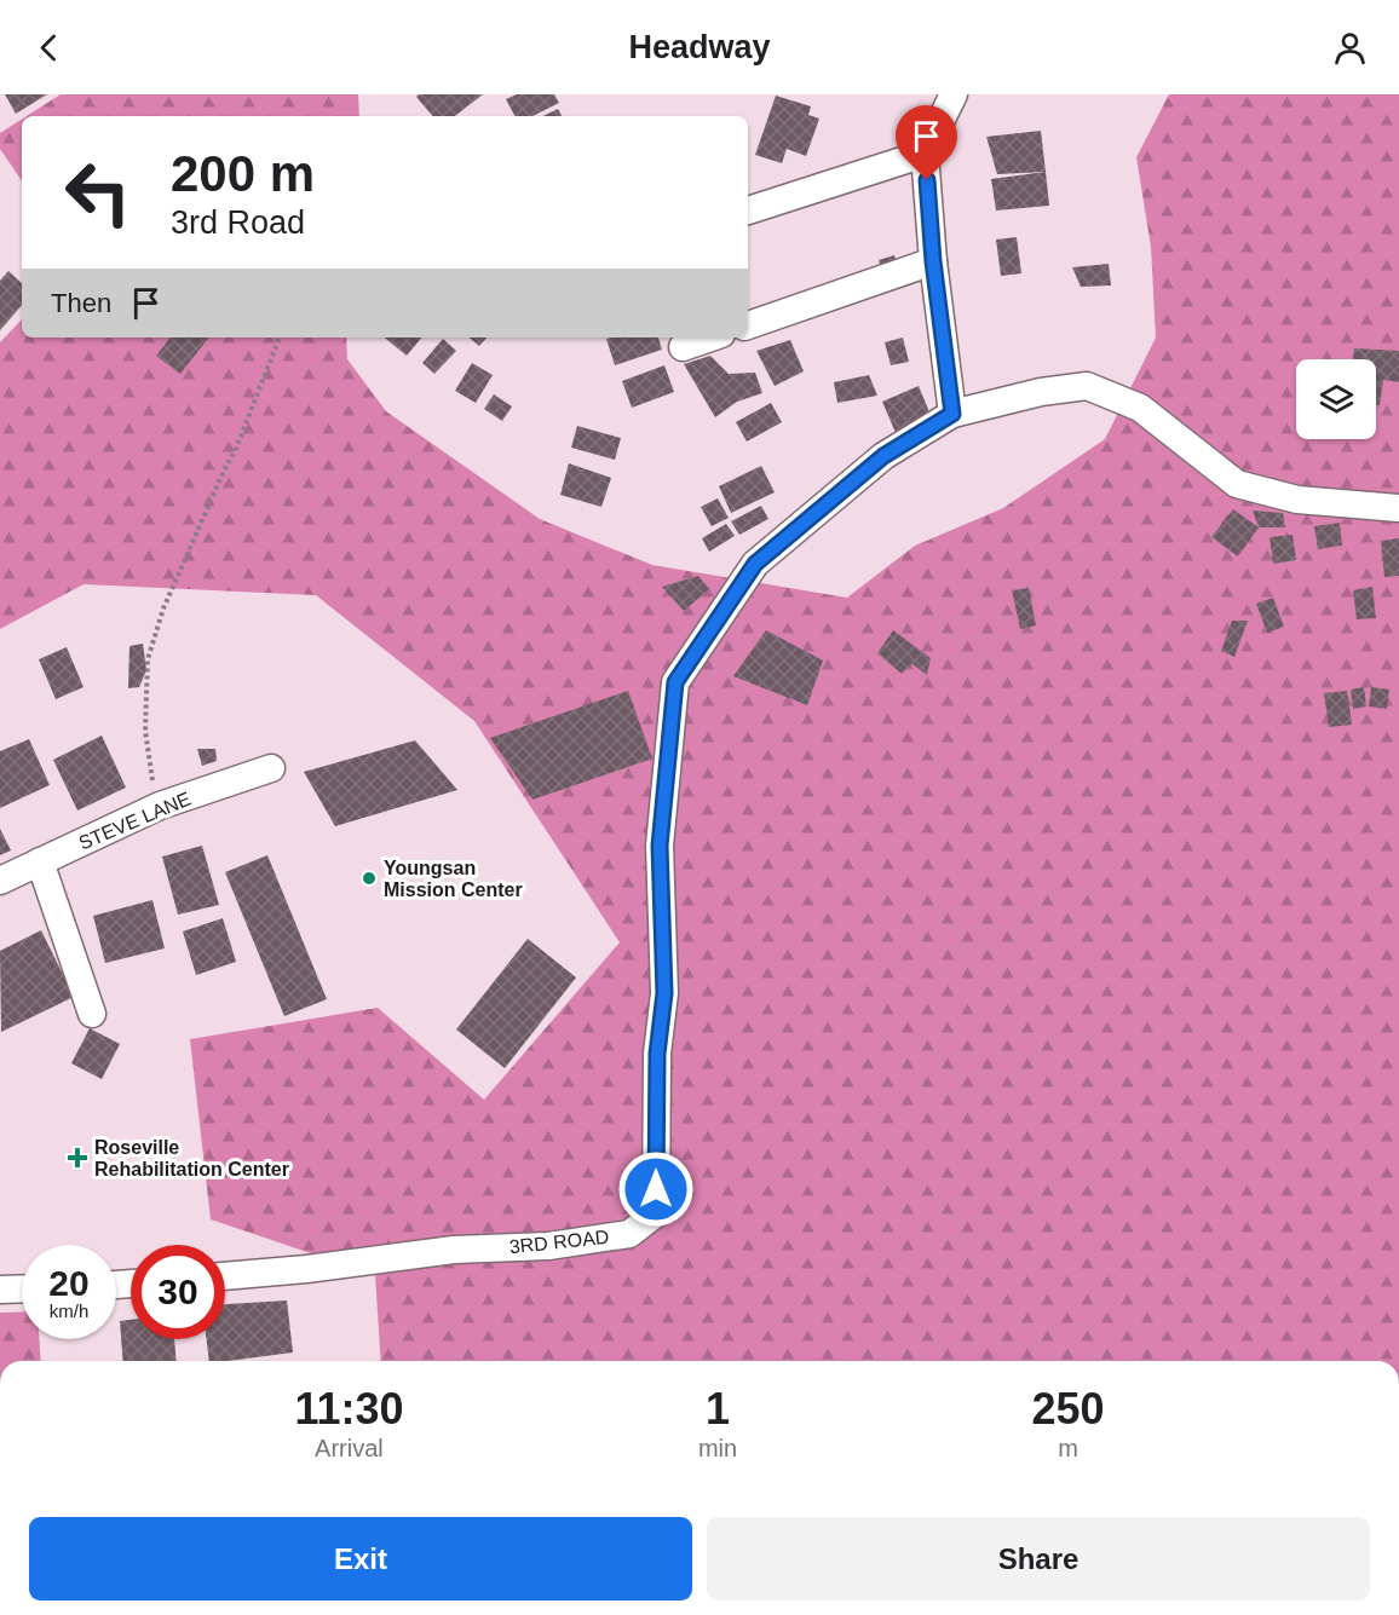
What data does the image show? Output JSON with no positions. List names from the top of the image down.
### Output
{
  "streets": {
    "street": ["STEVE LANE", "3RD ROAD"]
  },
  "places": {
    "other": ["Youngsan Mission Center"],
    "health": ["Roseville Rehabilitation Center"]
  },
  "page": {
    "header": "Headway",
    "turn": ["200 m", "3rd Road"],
    "then": "Then",
    "speed": "20 km/h",
    "limit": "30",
    "eta": [
      "11:30",
      "Arrival",
      "1",
      "min",
      "250",
      "m"
    ],
    "buttons": ["Exit", "Share"]
  }
}
